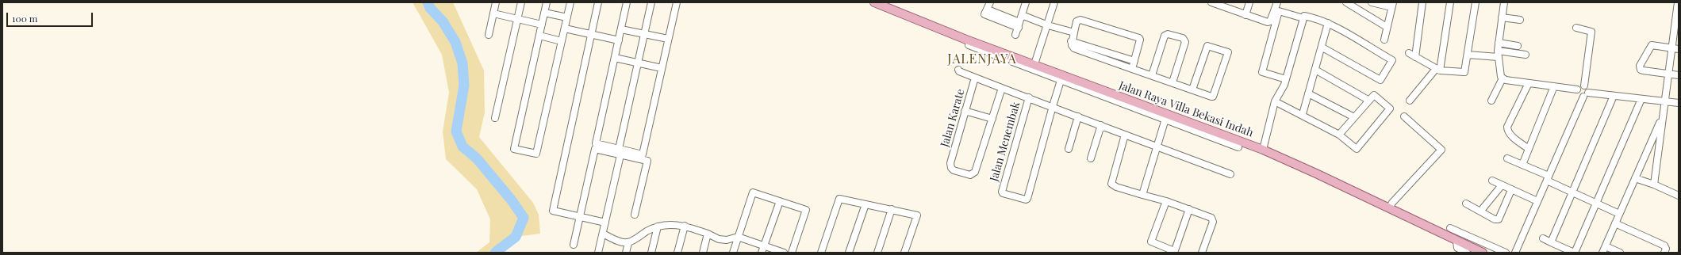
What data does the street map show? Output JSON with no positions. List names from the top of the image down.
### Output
{
  "streets": {
    "main road": ["Jalan Raya Villa Bekasi Indah"],
    "street": ["Jalan Karate", "Jalan Menembak"]
  },
  "districts": ["JALENJAYA"],
  "scale_bar": "100 m"
}
